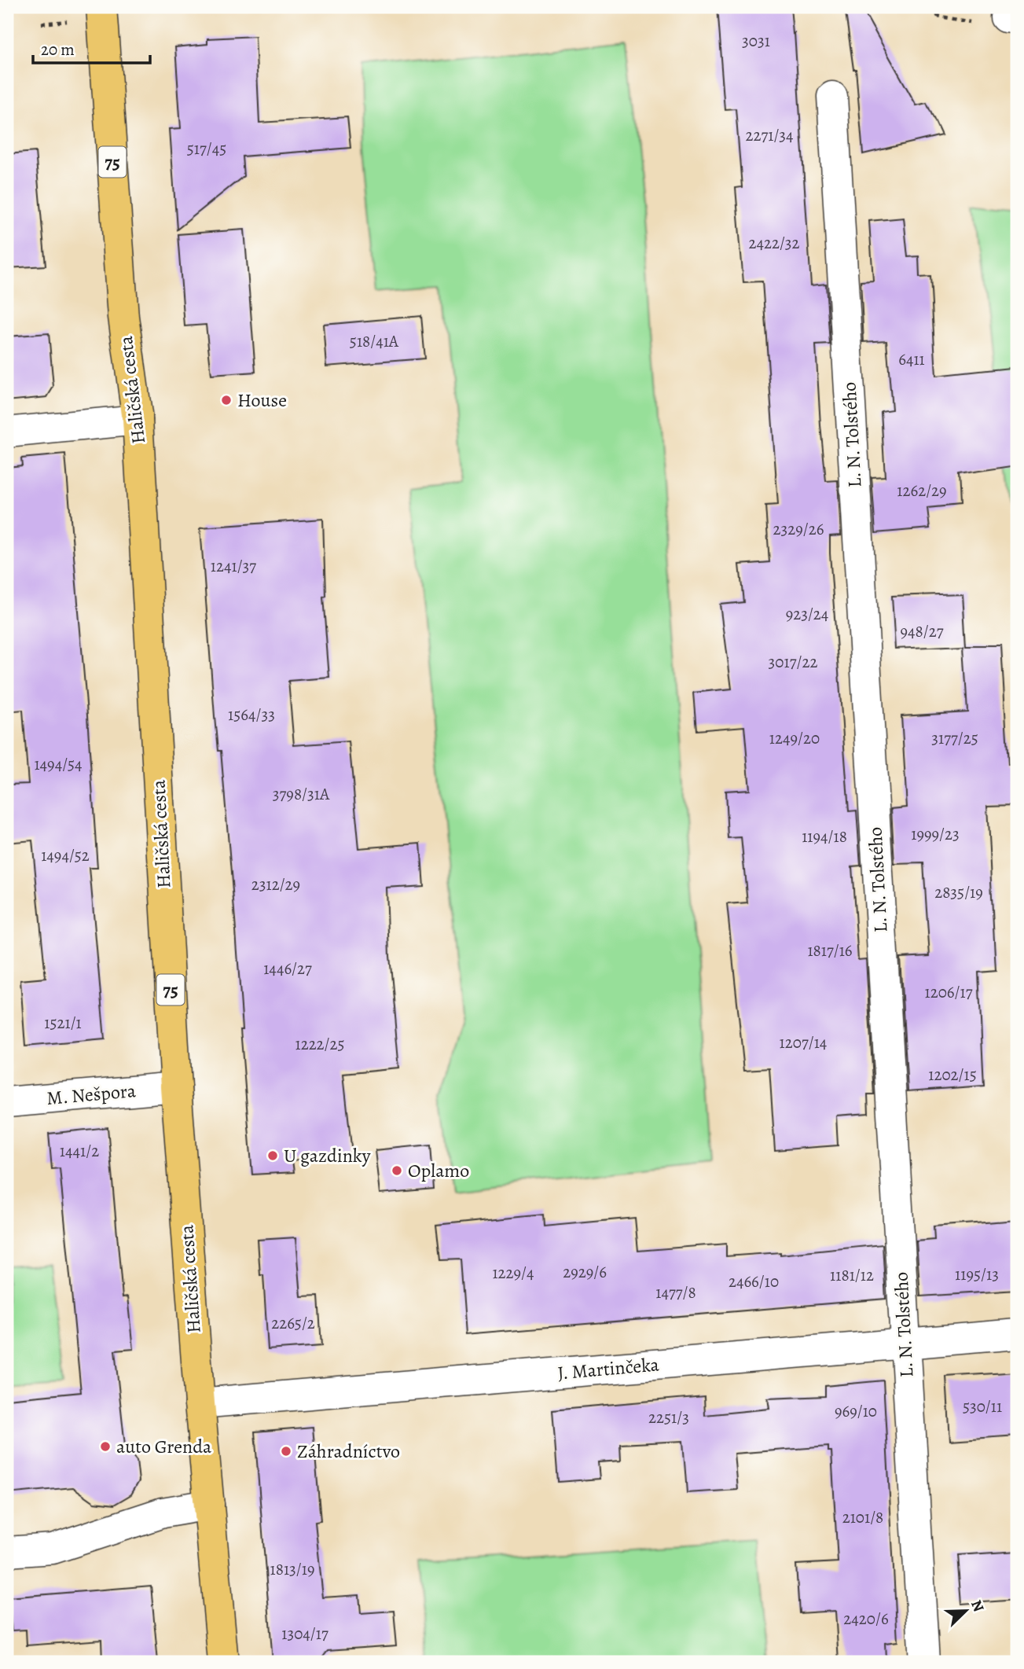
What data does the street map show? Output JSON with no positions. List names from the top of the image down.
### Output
{
  "streets": {
    "main road": ["75", "Haličská cesta"],
    "street": ["L. N. Tolstého", "M. Nešpora", "J. Martinčeka"]
  },
  "crossings": [
    ["Haličská cesta", "M. Nešpora"],
    ["Haličská cesta", "J. Martinčeka"],
    ["L. N. Tolstého", "J. Martinčeka"]
  ],
  "places": [
    "House",
    "U gazdinky",
    "Oplamo",
    "auto Grenda",
    "Záhradníctvo"
  ],
  "house_numbers": [
    "3031",
    "2271/34",
    "517/45",
    "2422/32",
    "518/41A",
    "6411",
    "1262/29",
    "2329/26",
    "1241/37",
    "923/24",
    "948/27",
    "3017/22",
    "1564/33",
    "1249/20",
    "3177/25",
    "1494/54",
    "3798/31A",
    "1999/23",
    "1194/18",
    "1494/52",
    "2312/29",
    "2835/19",
    "1817/16",
    "1446/27",
    "1206/17",
    "1521/1",
    "1207/14",
    "1222/25",
    "1202/15",
    "1441/2",
    "2929/6",
    "1229/4",
    "1195/13",
    "1181/12",
    "2466/10",
    "1477/8",
    "2265/2",
    "530/11",
    "969/10",
    "2251/3",
    "2101/8",
    "1813/19",
    "2420/6",
    "1304/17"
  ],
  "scale_bar": "20 m",
  "north": "top right"
}
